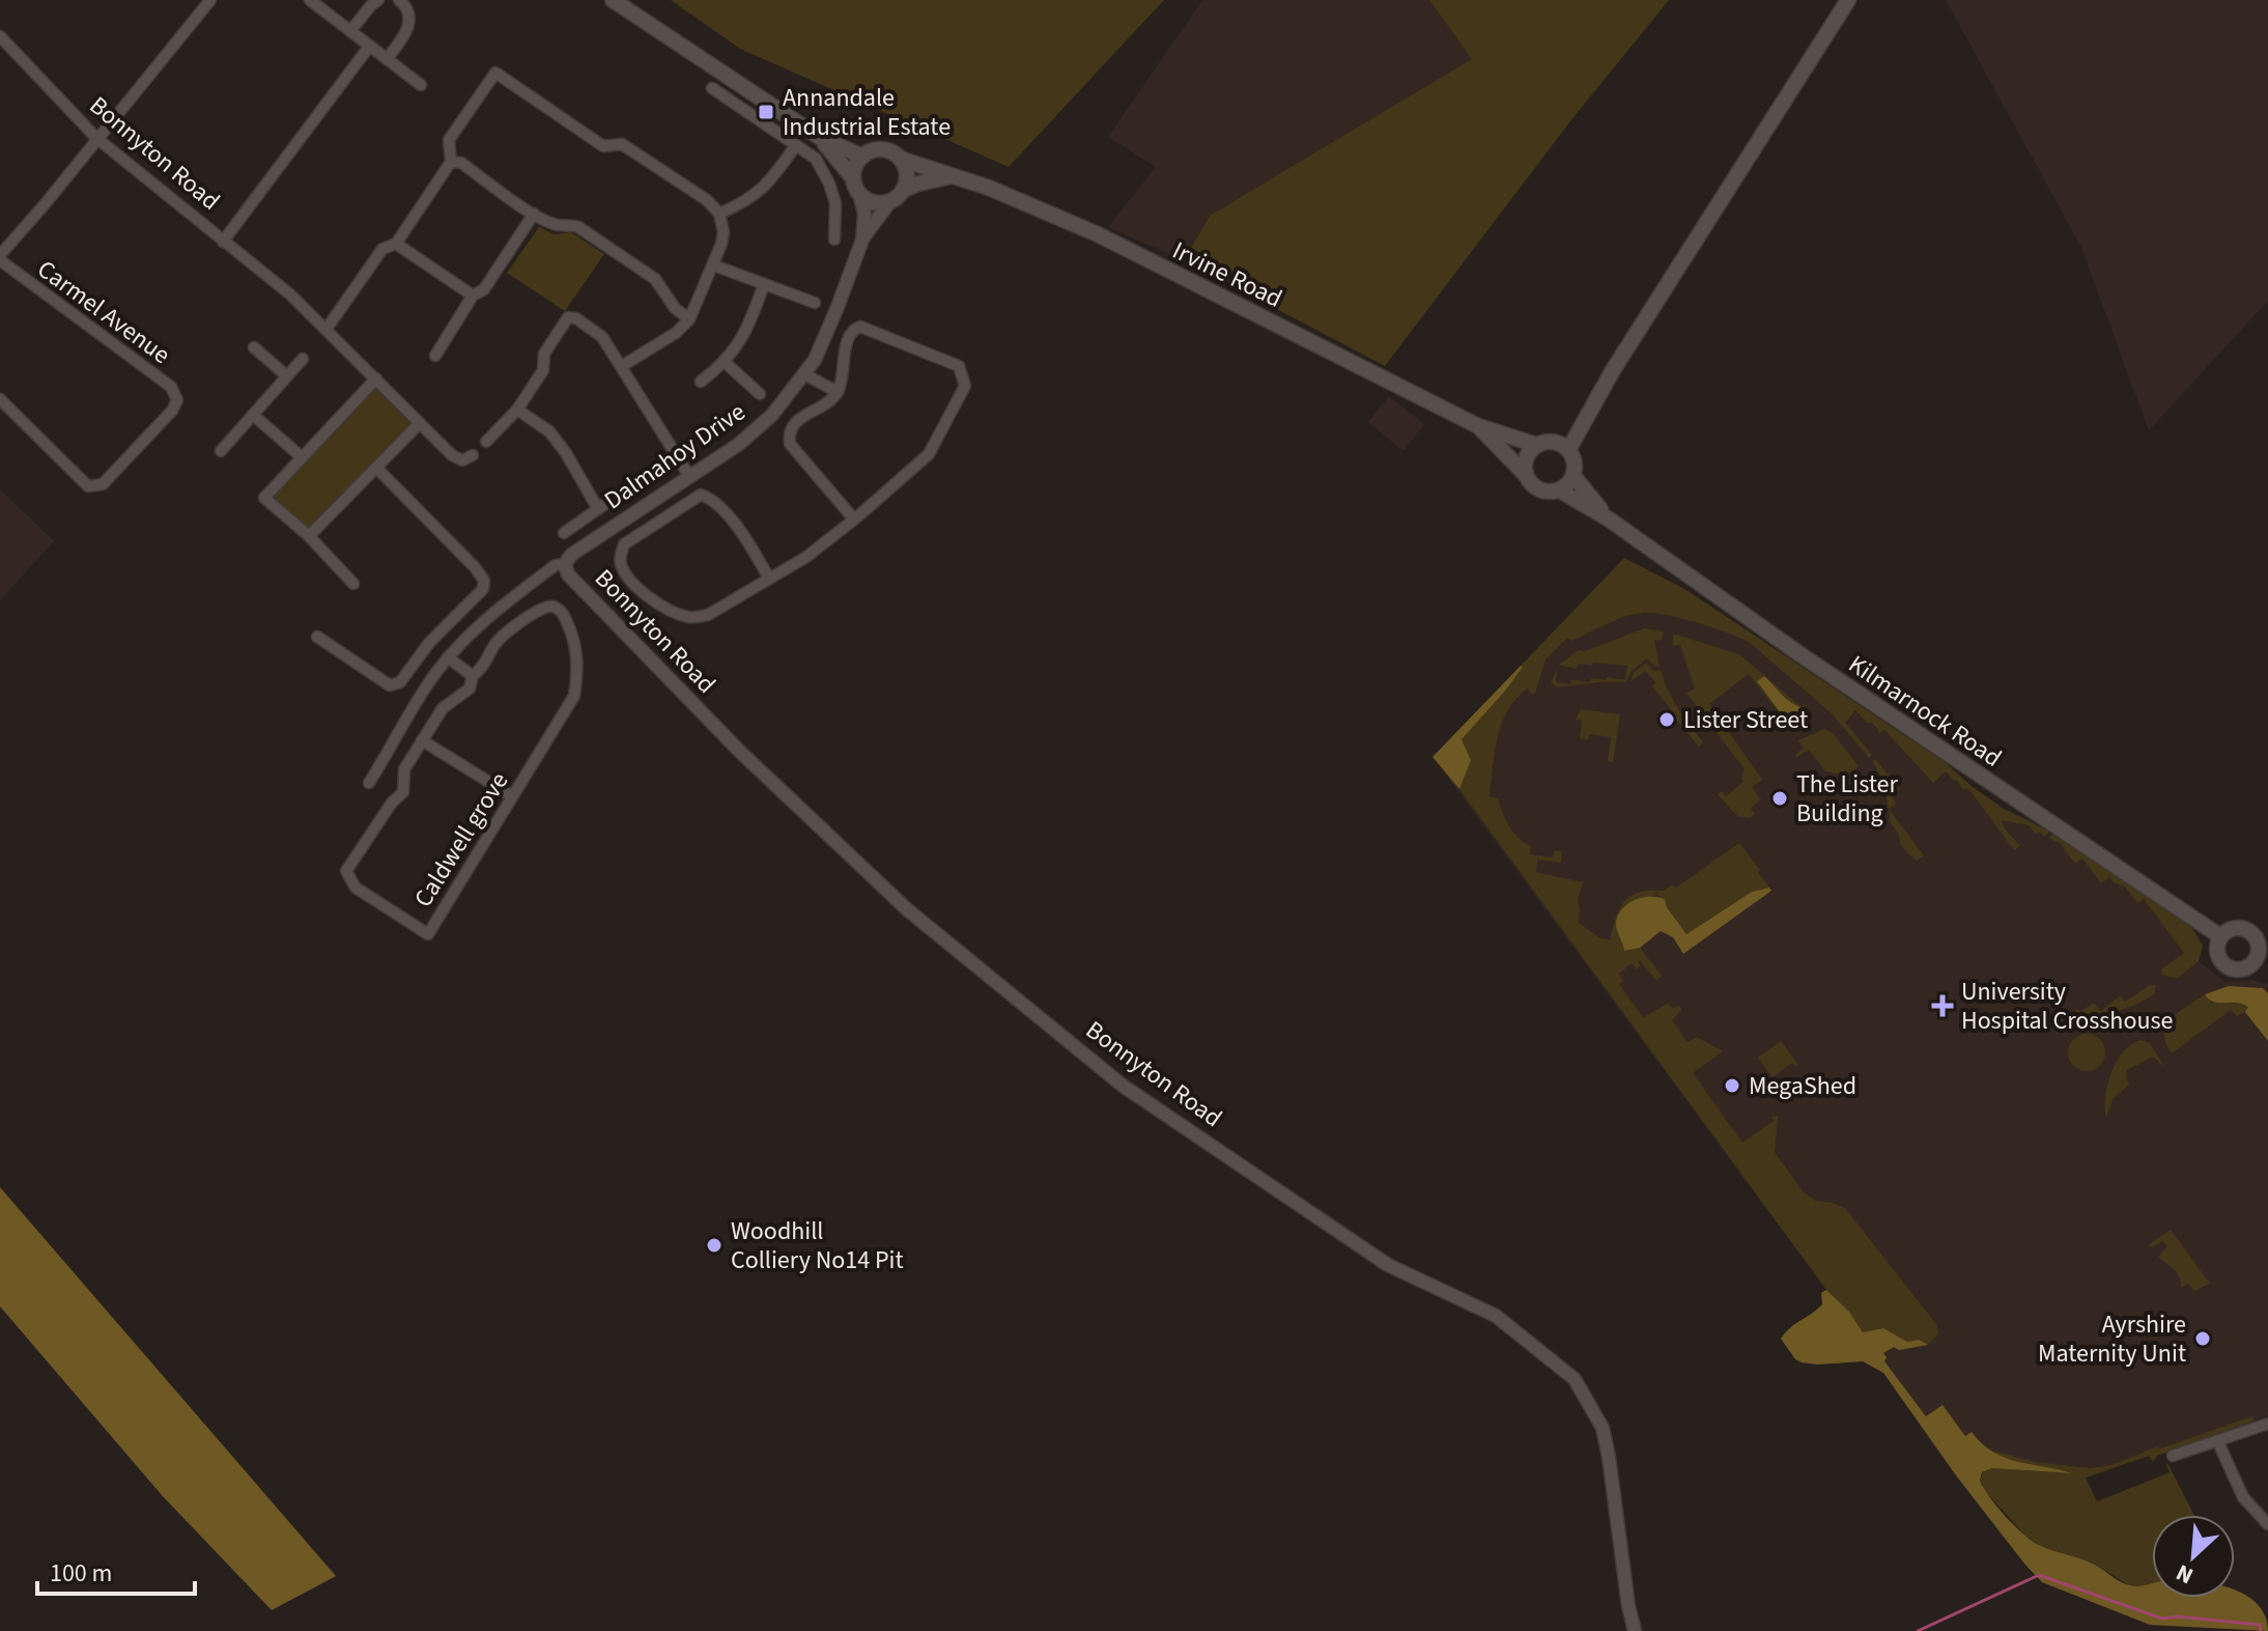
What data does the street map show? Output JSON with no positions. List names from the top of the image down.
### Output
{
  "streets": {
    "main road": ["Irvine Road", "Kilmarnock Road"],
    "street": [
      "Bonnyton Road",
      "Carmel Avenue",
      "Dalmahoy Drive",
      "Caldwell grove"
    ]
  },
  "crossings": [
    ["Bonnyton Road", "Dalmahoy Drive"],
    ["Irvine Road", "Kilmarnock Road"]
  ],
  "places": {
    "transit": ["Annandale Industrial Estate"],
    "other": [
      "Lister Street",
      "The Lister Building",
      "MegaShed",
      "Woodhill Colliery No14 Pit",
      "Ayrshire Maternity Unit"
    ],
    "health": ["University Hospital Crosshouse"]
  },
  "scale_bar": "100 m",
  "north": "bottom left"
}
